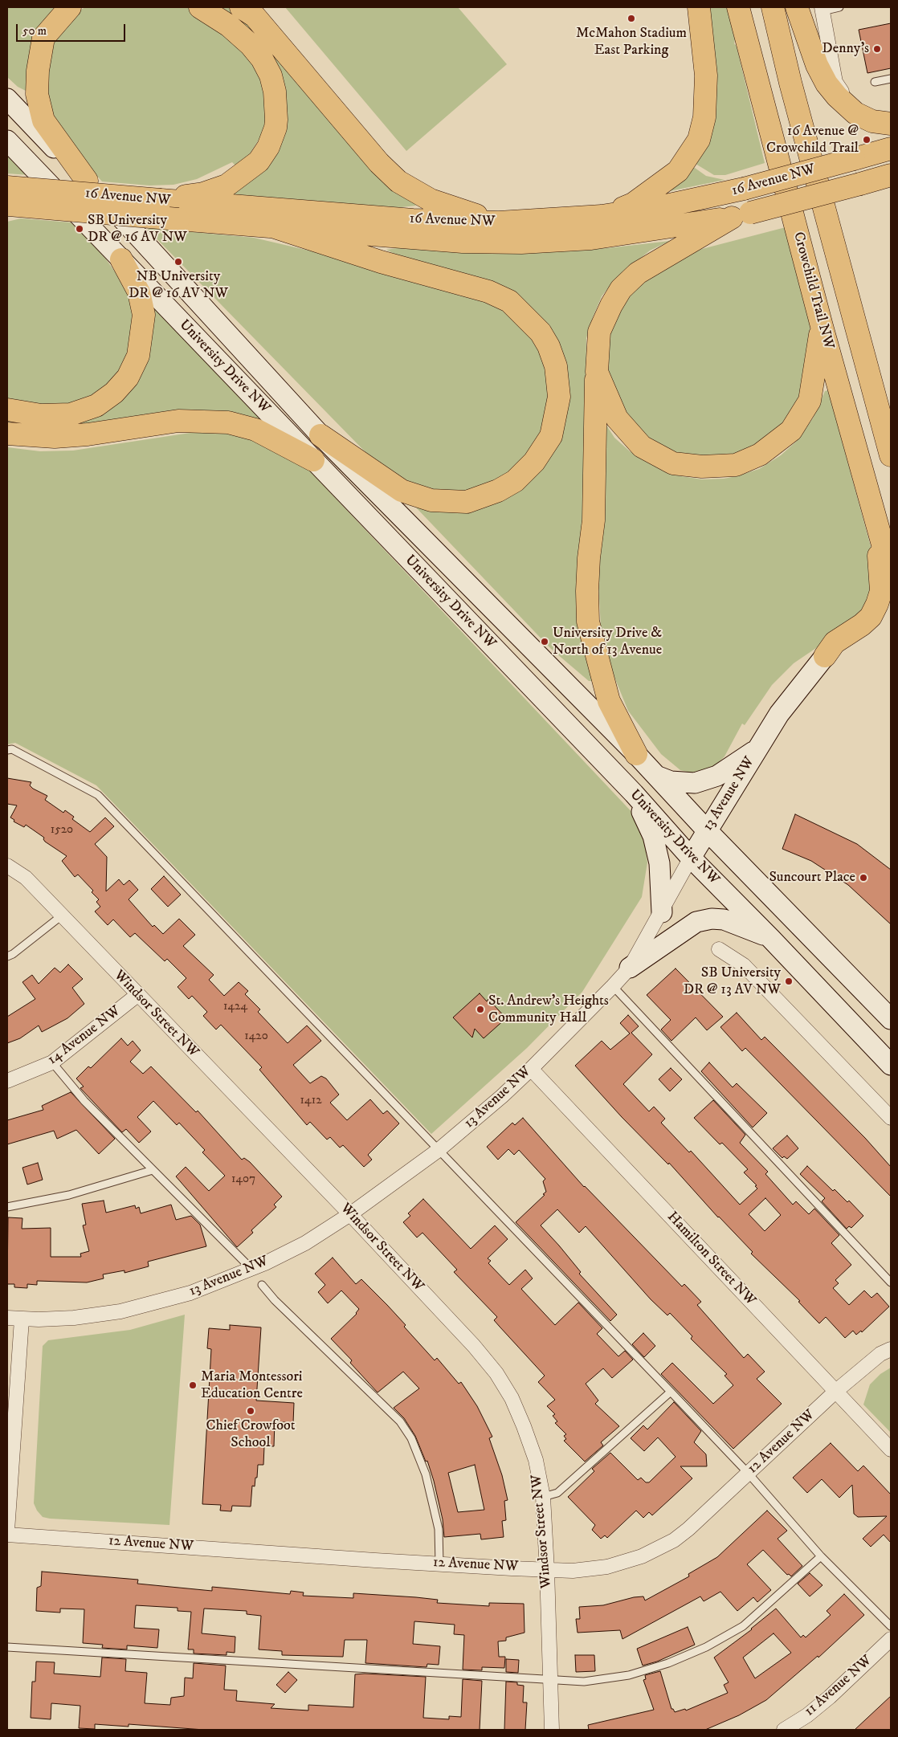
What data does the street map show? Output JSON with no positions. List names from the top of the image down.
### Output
{
  "streets": {
    "highway": ["16 Avenue NW", "Crowchild Trail NW"],
    "street": [
      "University Drive NW",
      "13 Avenue NW",
      "Windsor Street NW",
      "14 Avenue NW",
      "Hamilton Street NW",
      "12 Avenue NW",
      "11 Avenue NW"
    ]
  },
  "crossings": [
    ["University Drive NW", "13 Avenue NW"],
    ["13 Avenue NW", "Windsor Street NW"],
    ["13 Avenue NW", "Hamilton Street NW"],
    ["Windsor Street NW", "14 Avenue NW"],
    ["Windsor Street NW", "12 Avenue NW"],
    ["Hamilton Street NW", "12 Avenue NW"]
  ],
  "places": [
    "McMahon Stadium East Parking",
    "Denny's",
    "16 Avenue @ Crowchild Trail",
    "SB University DR @ 16 AV NW",
    "NB University DR @ 16 AV NW",
    "University Drive & North of 13 Avenue",
    "Suncourt Place",
    "SB University DR @ 13 AV NW",
    "St. Andrew's Heights Community Hall",
    "Maria Montessori Education Centre",
    "Chief Crowfoot School"
  ],
  "house_numbers": [
    "1520",
    "1424",
    "1420",
    "1412",
    "1407"
  ],
  "scale_bar": "50 m"
}
